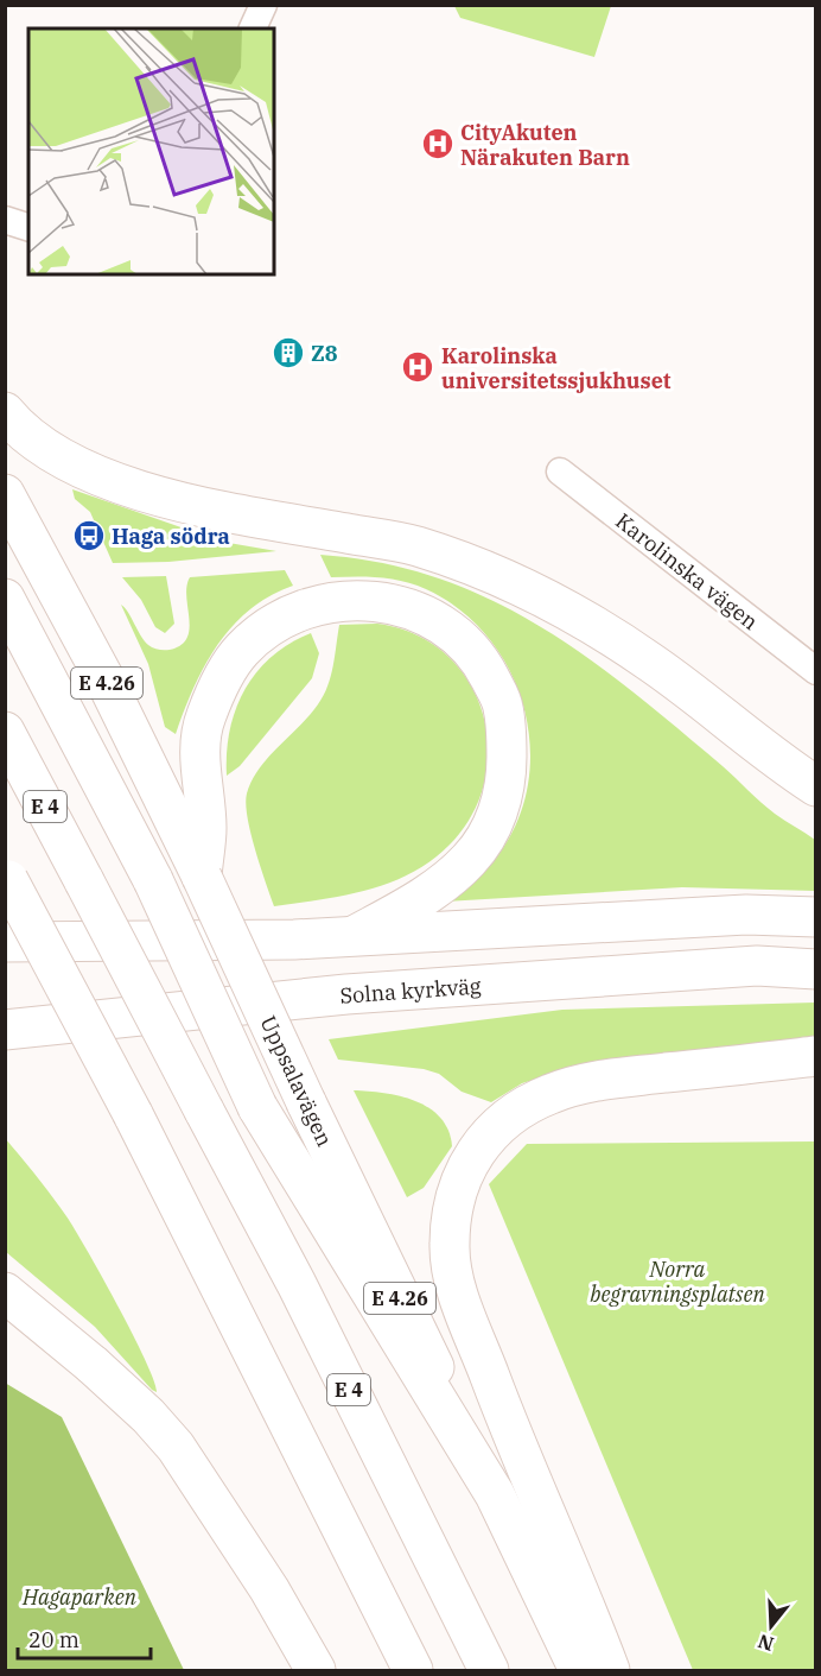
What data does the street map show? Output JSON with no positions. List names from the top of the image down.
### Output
{
  "streets": {
    "main road": [
      "E 4.26",
      "E 4",
      "Solna kyrkväg",
      "Uppsalavägen"
    ],
    "lane": ["Karolinska vägen"]
  },
  "parks": ["Norra begravningsplatsen", "Hagaparken"],
  "places": {
    "hospital": ["CityAkuten Närakuten Barn", "Karolinska universitetssjukhuset"],
    "building": ["Z8"],
    "bus stop": ["Haga södra"]
  },
  "scale_bar": "20 m",
  "north": "bottom"
}
